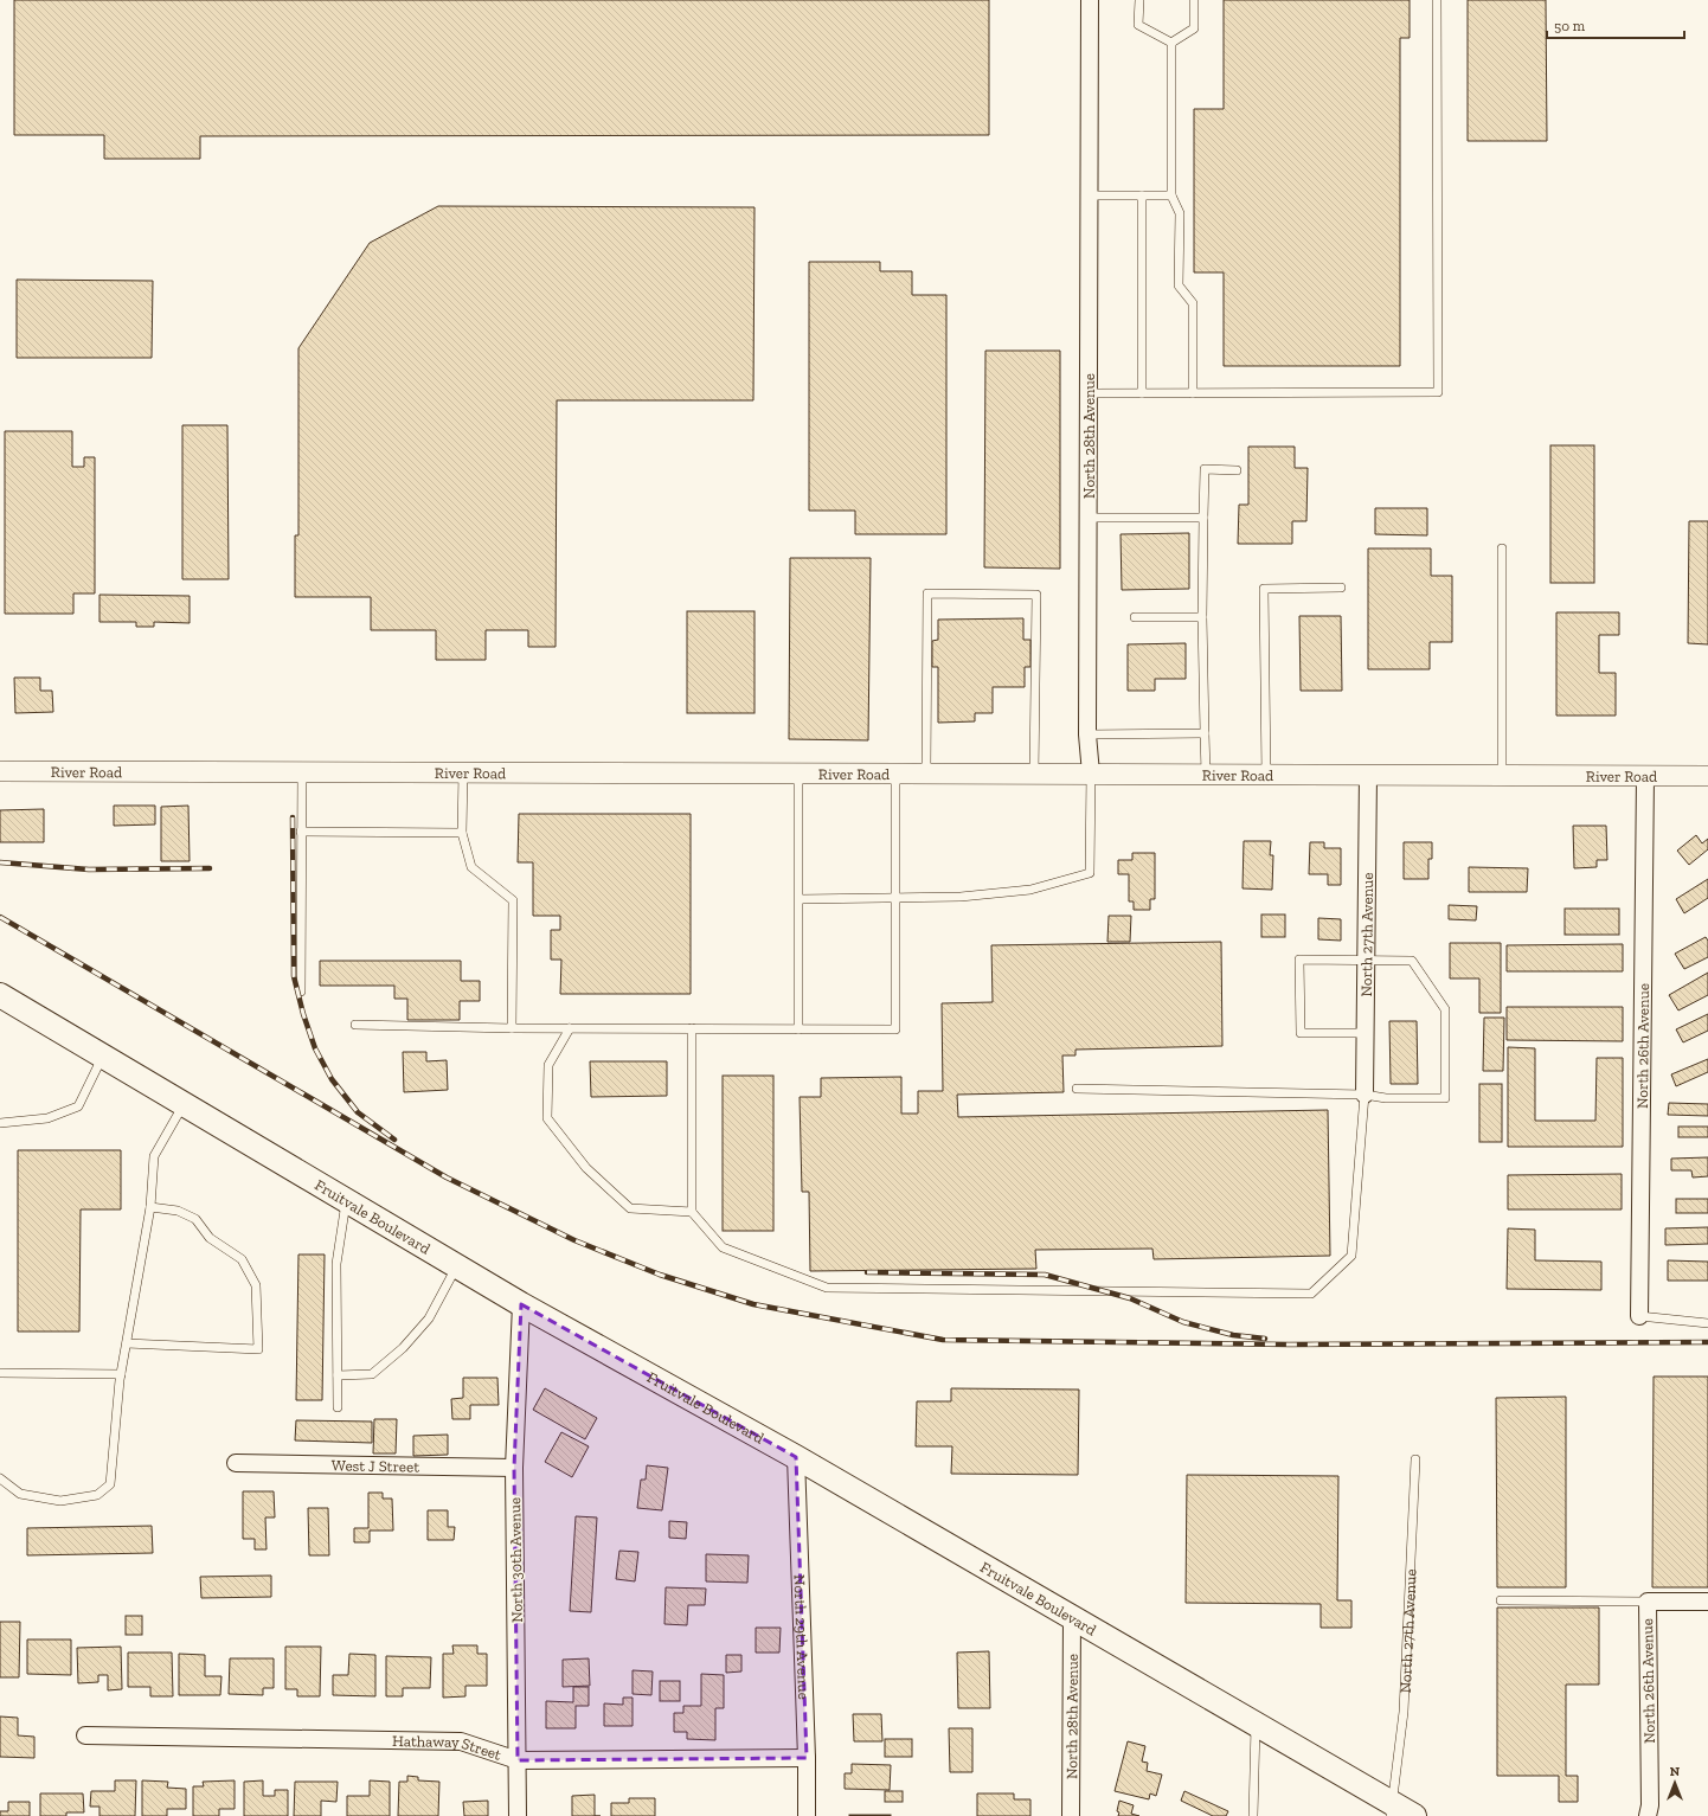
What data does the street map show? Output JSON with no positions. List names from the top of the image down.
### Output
{
  "streets": {
    "main road": ["Fruitvale Boulevard"],
    "street": [
      "North 28th Avenue",
      "River Road",
      "North 27th Avenue",
      "North 26th Avenue",
      "West J Street",
      "North 30th Avenue",
      "North 29th Avenue",
      "Hathaway Street"
    ]
  },
  "crossings": [
    ["North 28th Avenue", "River Road"],
    ["North 28th Avenue", "Fruitvale Boulevard"],
    ["River Road", "North 27th Avenue"],
    ["River Road", "North 26th Avenue"],
    ["North 27th Avenue", "Fruitvale Boulevard"],
    ["Fruitvale Boulevard", "North 30th Avenue"],
    ["Fruitvale Boulevard", "North 29th Avenue"],
    ["West J Street", "North 30th Avenue"],
    ["North 30th Avenue", "Hathaway Street"],
    ["North 29th Avenue", "Hathaway Street"]
  ],
  "scale_bar": "50 m",
  "north": "top"
}
